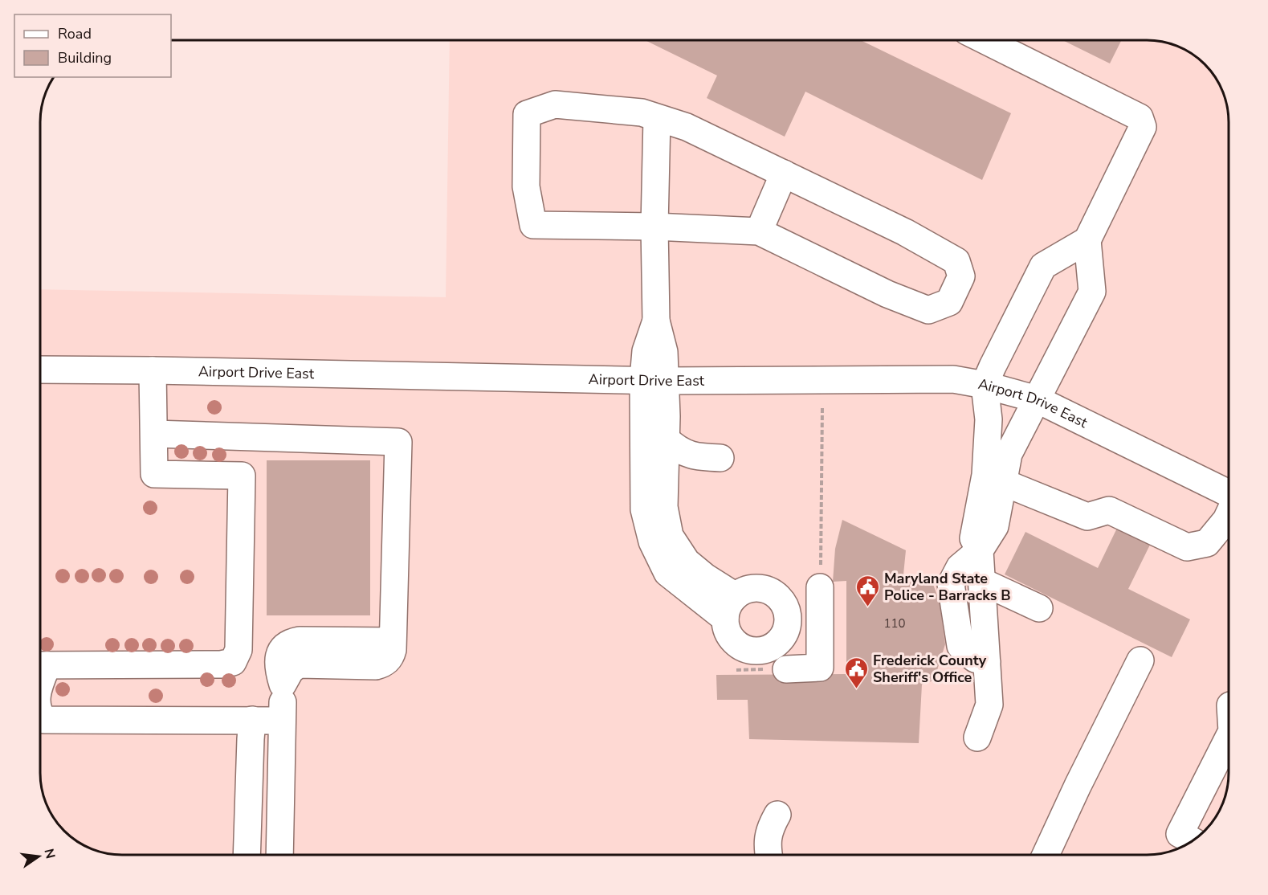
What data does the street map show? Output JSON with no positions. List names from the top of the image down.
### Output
{
  "streets": {
    "street": ["Airport Drive East"]
  },
  "places": {
    "public building": ["Maryland State Police - Barracks B", "Frederick County Sheriff's Office"]
  },
  "house_numbers": ["110"],
  "legend": ["Road", "Building"],
  "north": "right"
}
